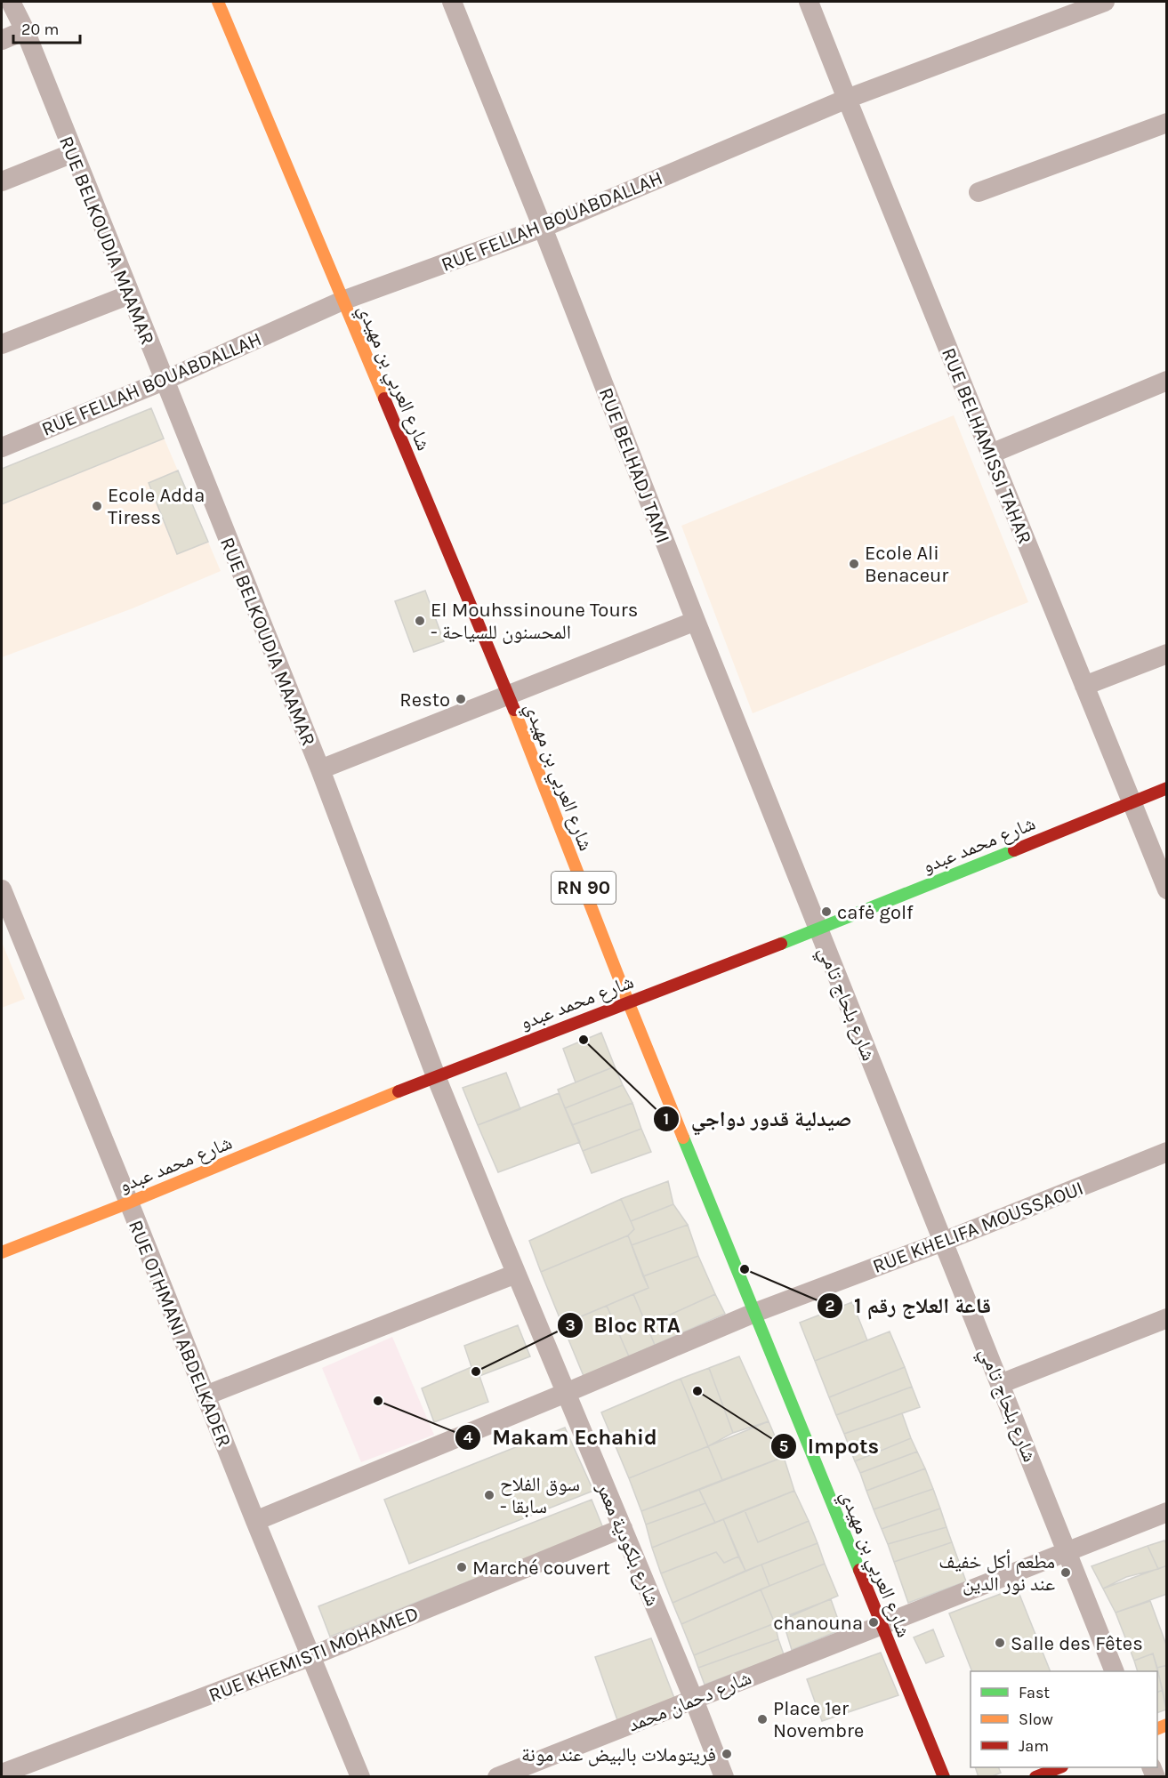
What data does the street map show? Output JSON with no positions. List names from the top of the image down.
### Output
{
  "streets": {
    "main road": ["شارع العربي بن مهيدي", "شارع محمد عبدو", "RN 90"],
    "street": [
      "RUE FELLAH BOUABDALLAH",
      "RUE BELKOUDIA MAAMAR",
      "RUE BELHAMISSI TAHAR",
      "RUE BELHADJ TAMI",
      "شارع بلحاج تامي",
      "RUE KHELIFA MOUSSAOUI",
      "RUE OTHMANI ABDELKADER",
      "شارع بلكودية معمر",
      "RUE KHEMISTI MOHAMED",
      "شارع دحمان محمد"
    ]
  },
  "crossings": [
    ["RUE FELLAH BOUABDALLAH", "RUE BELKOUDIA MAAMAR"],
    ["RUE FELLAH BOUABDALLAH", "شارع العربي بن مهيدي"],
    ["RUE FELLAH BOUABDALLAH", "RUE BELHAMISSI TAHAR"],
    ["RUE FELLAH BOUABDALLAH", "RUE BELHADJ TAMI"],
    ["RUE BELKOUDIA MAAMAR", "شارع محمد عبدو"],
    ["RUE BELKOUDIA MAAMAR", "شارع بلكودية معمر"],
    ["شارع العربي بن مهيدي", "شارع محمد عبدو"],
    ["شارع العربي بن مهيدي", "RUE KHELIFA MOUSSAOUI"],
    ["شارع العربي بن مهيدي", "شارع دحمان محمد"],
    ["RUE BELHAMISSI TAHAR", "شارع محمد عبدو"],
    ["RUE BELHADJ TAMI", "شارع محمد عبدو"],
    ["RUE BELHADJ TAMI", "شارع بلحاج تامي"],
    ["شارع محمد عبدو", "شارع بلحاج تامي"],
    ["شارع محمد عبدو", "RUE OTHMANI ABDELKADER"],
    ["شارع محمد عبدو", "شارع بلكودية معمر"],
    ["شارع بلحاج تامي", "RUE KHELIFA MOUSSAOUI"],
    ["شارع بلحاج تامي", "شارع دحمان محمد"],
    ["RUE KHELIFA MOUSSAOUI", "RUE OTHMANI ABDELKADER"],
    ["RUE KHELIFA MOUSSAOUI", "شارع بلكودية معمر"],
    ["RUE OTHMANI ABDELKADER", "RUE KHEMISTI MOHAMED"],
    ["شارع بلكودية معمر", "RUE KHEMISTI MOHAMED"],
    ["شارع بلكودية معمر", "شارع دحمان محمد"]
  ],
  "places": [
    "Ecole Adda Tiress",
    "Ecole Ali Benaceur",
    "El Mouhssinoune Tours - المحسنون للسياحة",
    "Resto",
    "cafė golf",
    "صيدلية قدور دواجي",
    "قاعة العلاج رقم 1",
    "Bloc RTA",
    "Impots",
    "Makam Echahid",
    "سوق الفلاح - سابقا",
    "Marché couvert",
    "مطعم أكل خفيف عند نور الدين",
    "chanouna",
    "Salle des Fêtes",
    "Place 1er Novembre",
    "فريتوملات بالبيض عند مونة"
  ],
  "legend": ["Fast", "Slow", "Jam"],
  "scale_bar": "20 m"
}
